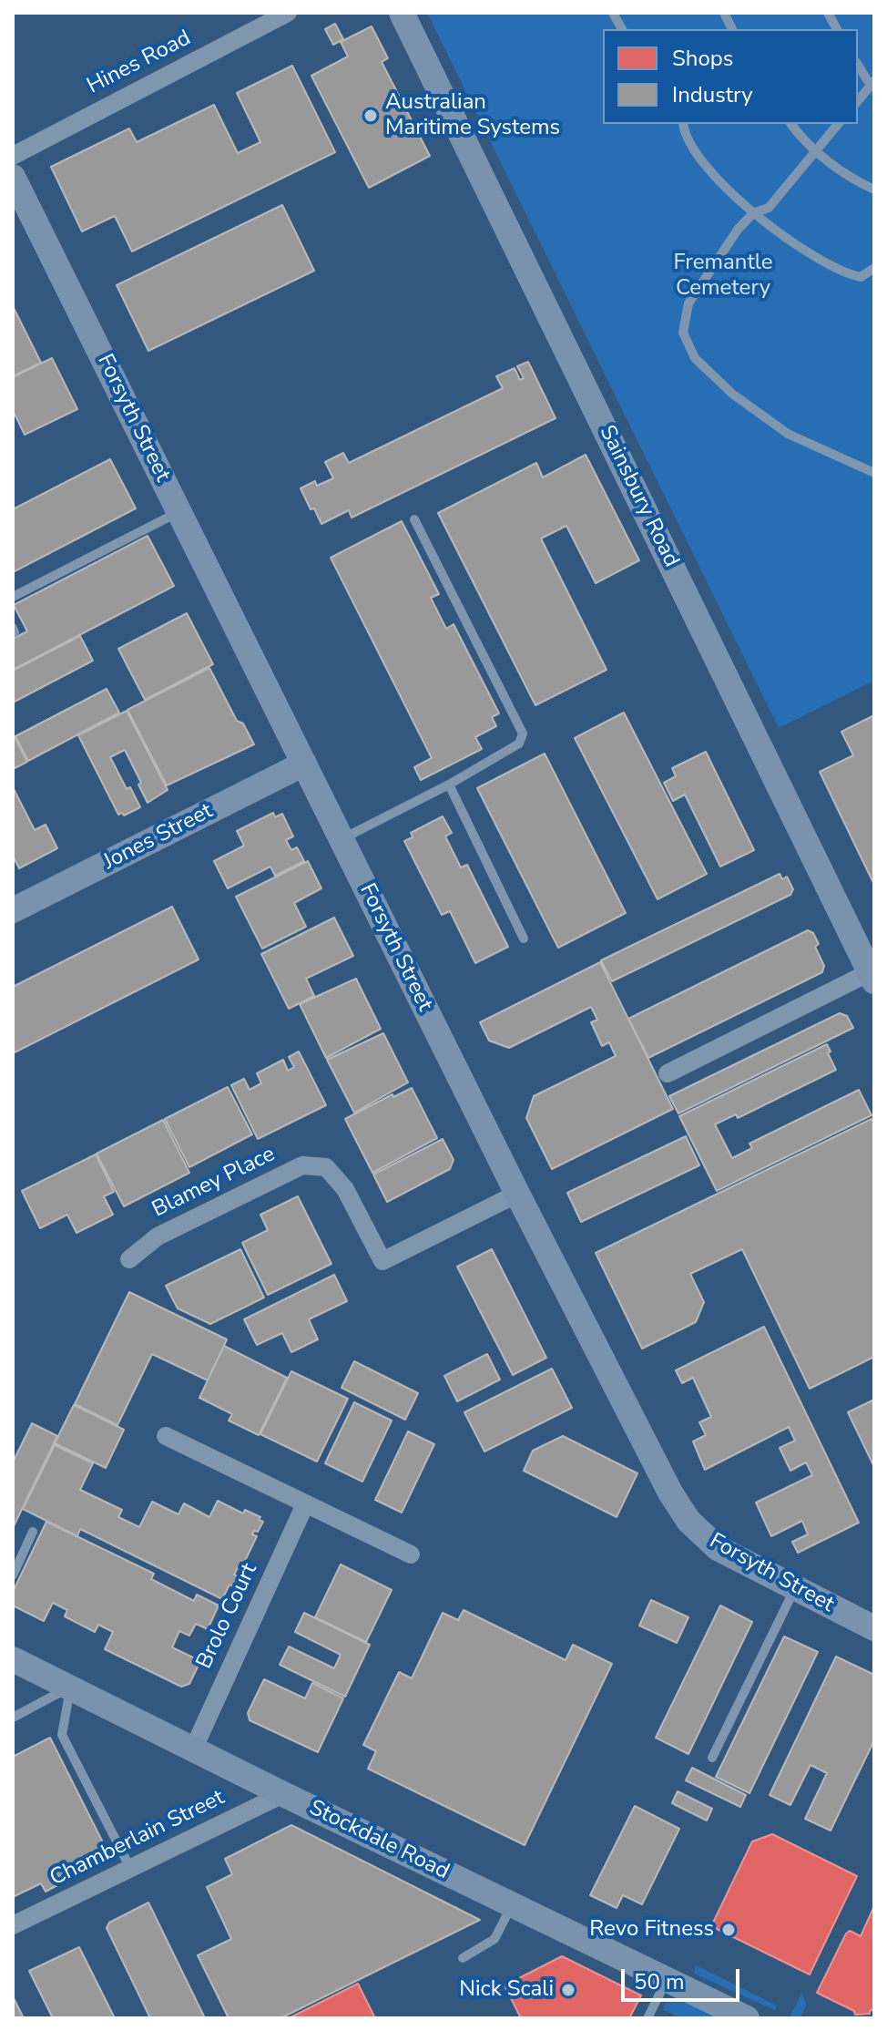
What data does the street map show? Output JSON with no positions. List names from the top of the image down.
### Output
{
  "streets": {
    "street": [
      "Hines Road",
      "Forsyth Street",
      "Sainsbury Road",
      "Jones Street",
      "Blamey Place",
      "Brolo Court",
      "Chamberlain Street",
      "Stockdale Road"
    ]
  },
  "crossings": [
    ["Forsyth Street", "Jones Street"],
    ["Forsyth Street", "Blamey Place"],
    ["Brolo Court", "Stockdale Road"],
    ["Chamberlain Street", "Stockdale Road"]
  ],
  "parks": ["Fremantle Cemetery"],
  "places": ["Australian Maritime Systems", "Revo Fitness", "Nick Scali"],
  "legend": ["Shops", "Industry"],
  "scale_bar": "50 m"
}
